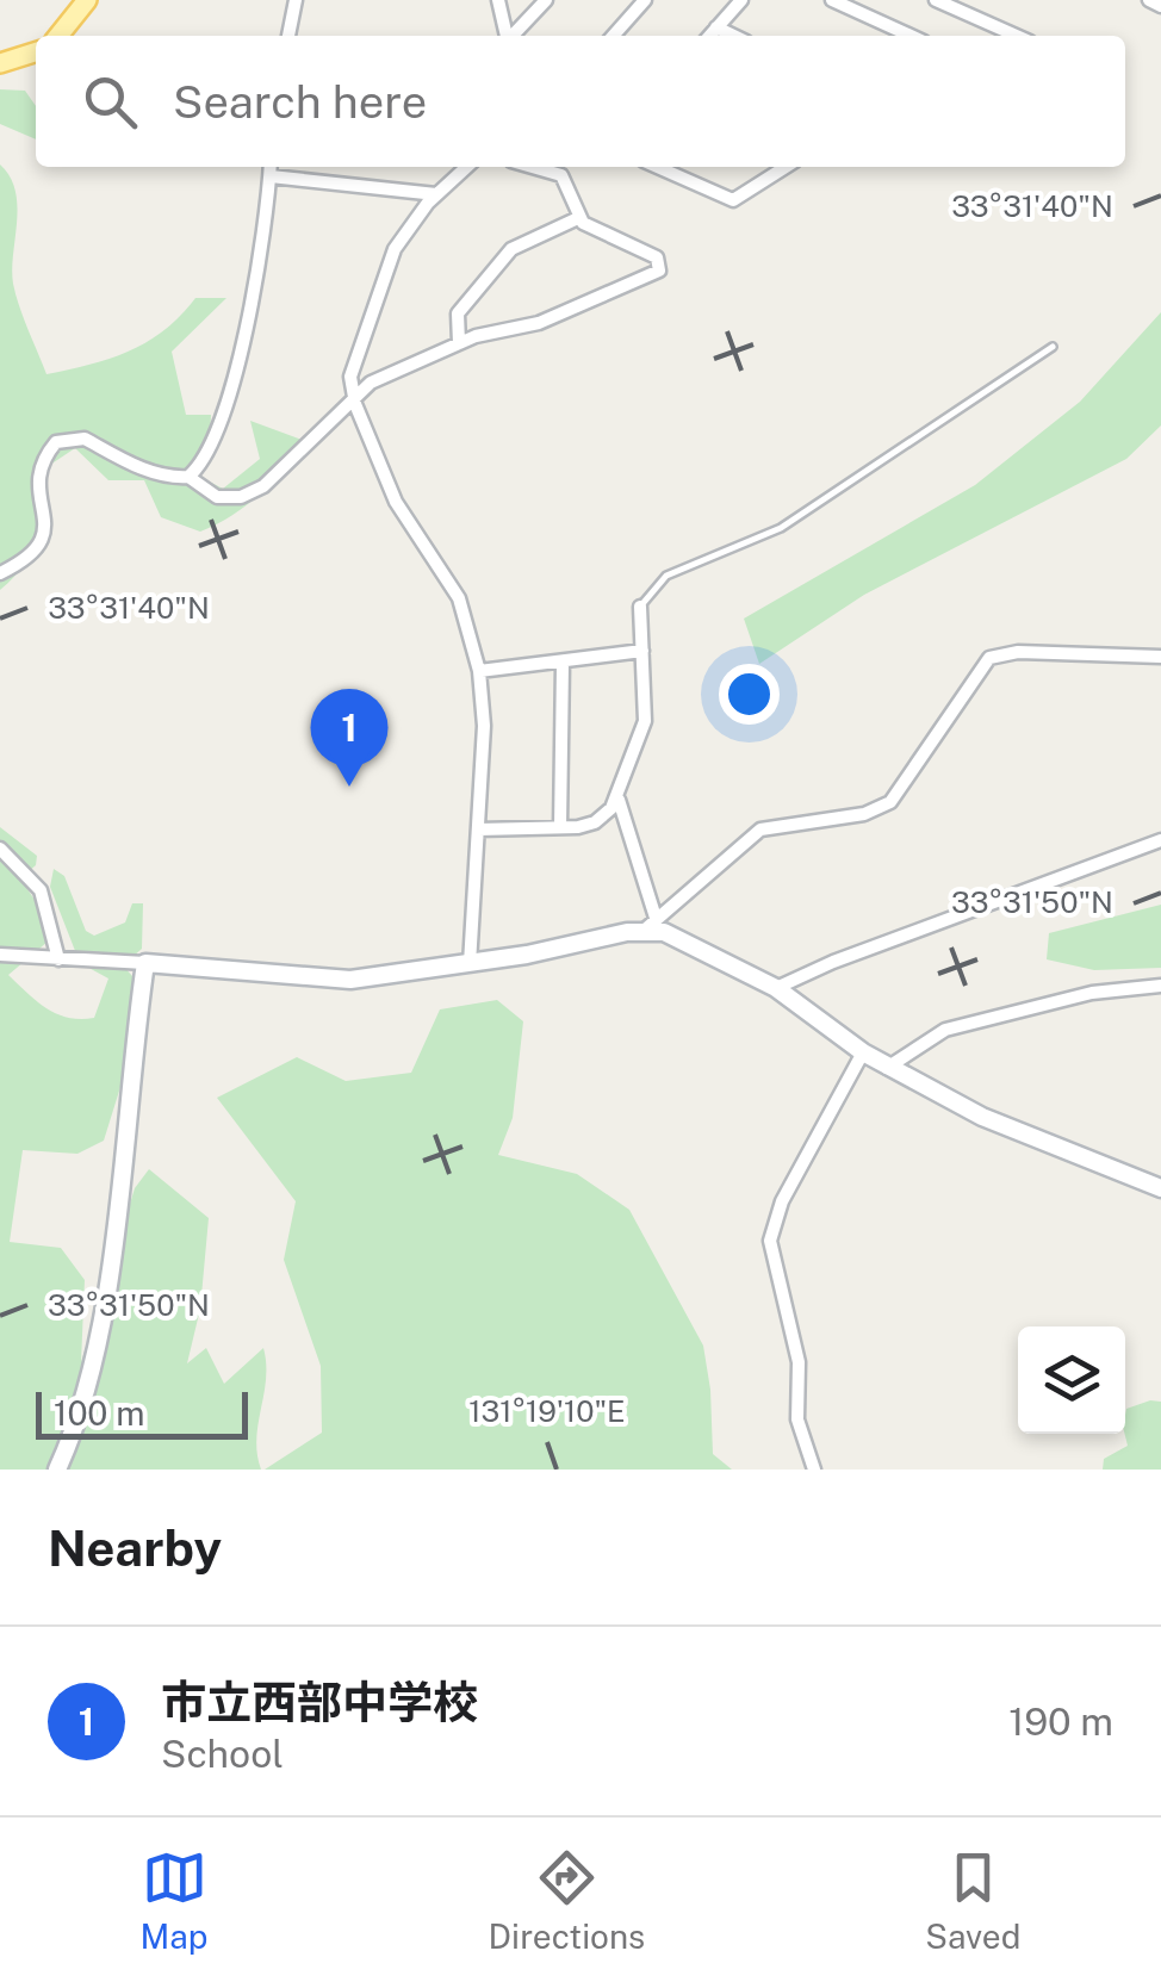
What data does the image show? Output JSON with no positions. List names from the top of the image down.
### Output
{
  "scale_bar": "100 m",
  "page": {
    "search": "Search here",
    "pins": "1",
    "scale": "100 m",
    "heading": "Nearby",
    "list": [
      {
        "mark": "1",
        "name": "市立西部中学校",
        "note": "School",
        "value": "190 m"
      }
    ],
    "nav": ["Map", "Directions", "Saved"]
  },
  "coordinates": ["33°31'40\"N", "33°31'50\"N", "131°19'10\"E"]
}
